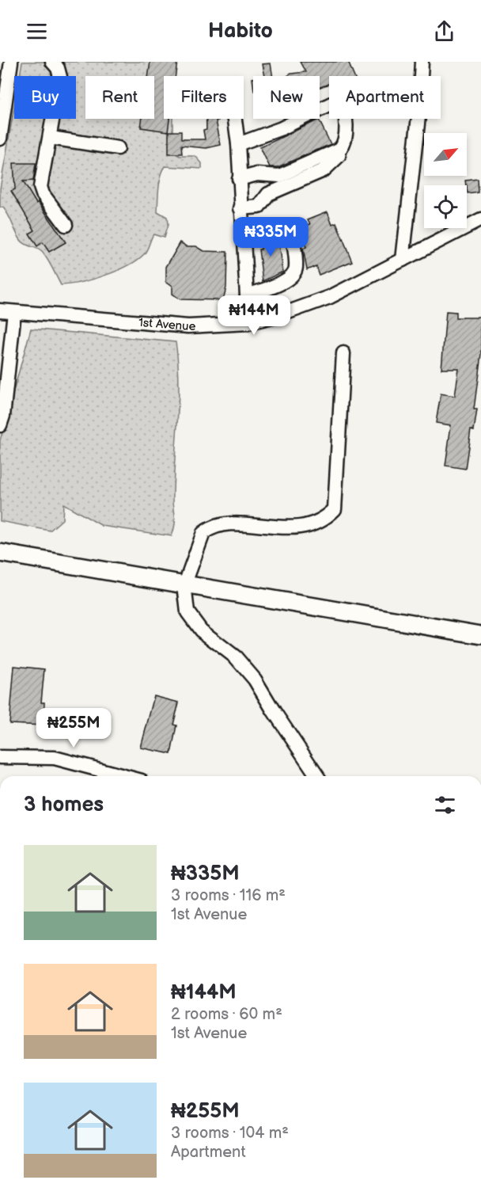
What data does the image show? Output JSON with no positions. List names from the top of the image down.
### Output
{
  "streets": {
    "street": ["1st Avenue"]
  },
  "north": "top right",
  "page": {
    "header": "Habito",
    "chip": [
      "Buy",
      "Rent",
      "Filters",
      "New",
      "Apartment"
    ],
    "price": ["₦335M", "₦144M", "₦255M"],
    "heading": "3 homes",
    "list": [
      {
        "name": "₦335M",
        "note": "3 rooms · 116 m² · 1st Avenue"
      },
      {
        "name": "₦144M",
        "note": "2 rooms · 60 m² · 1st Avenue"
      },
      {
        "name": "₦255M",
        "note": "3 rooms · 104 m² · Apartment"
      }
    ]
  }
}
